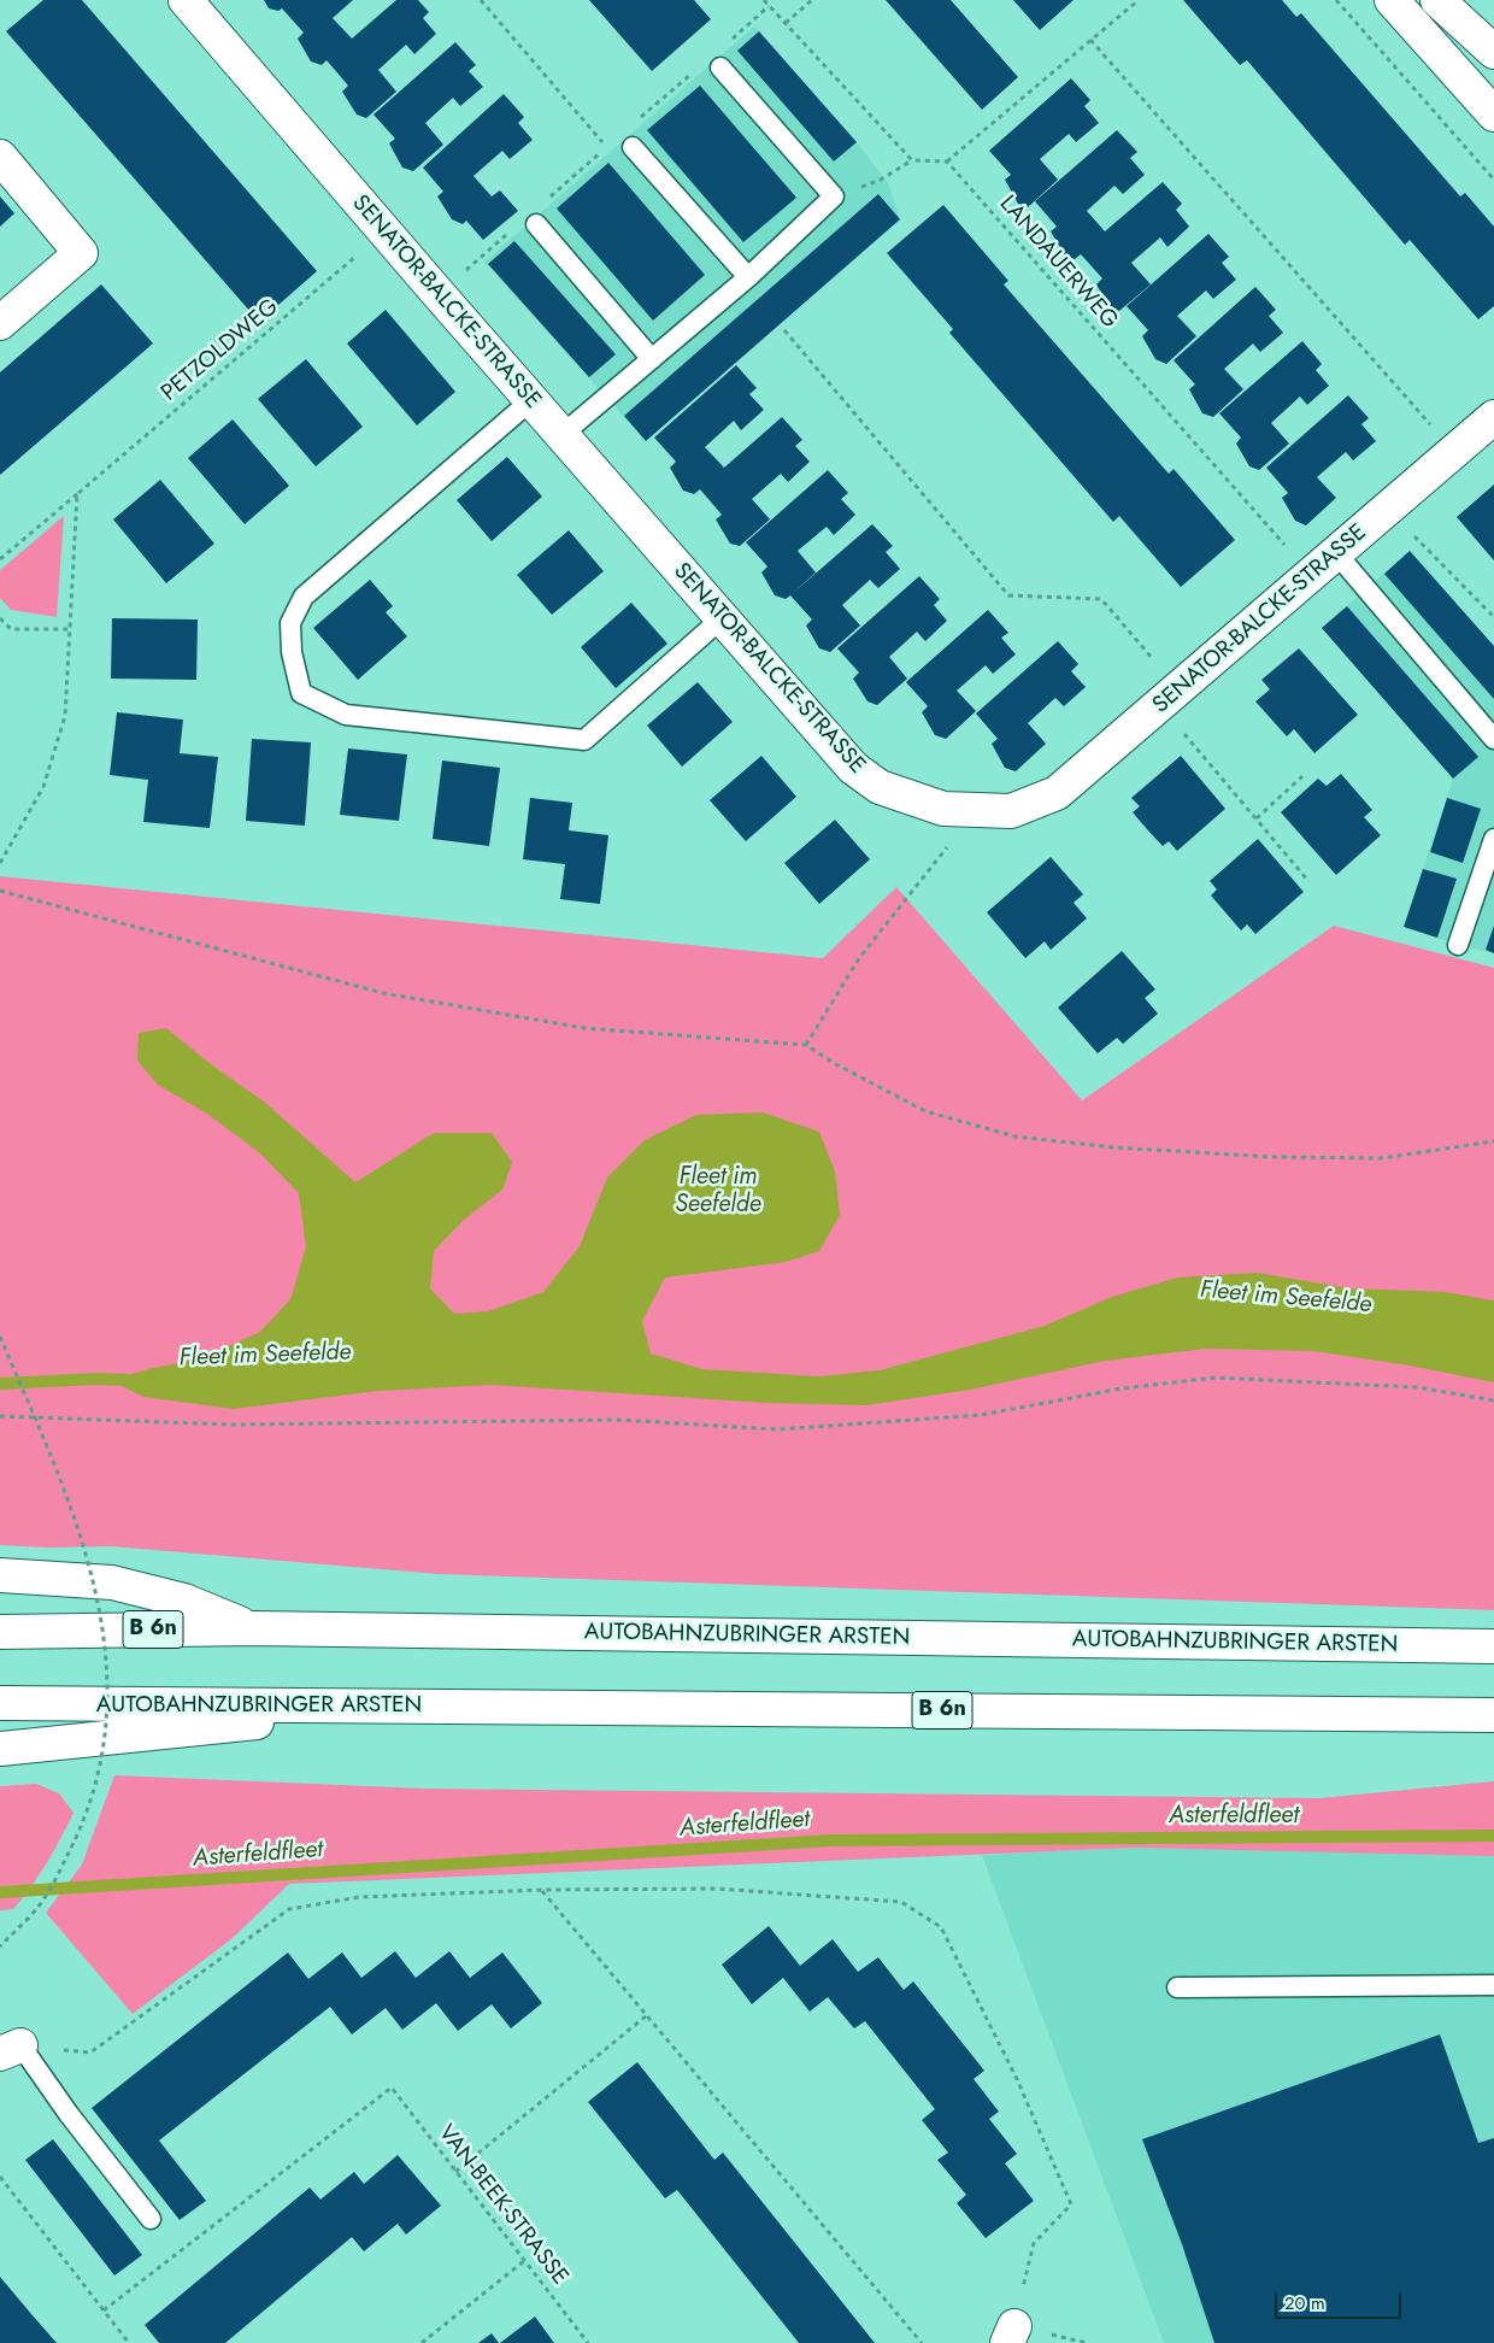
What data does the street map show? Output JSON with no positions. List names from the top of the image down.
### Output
{
  "streets": {
    "main road": ["SENATOR-BALCKE-STRASSE", "B 6n", "AUTOBAHNZUBRINGER ARSTEN"],
    "path": ["LANDAUERWEG", "PETZOLDWEG", "VAN-BEEK-STRASSE"]
  },
  "crossings": [
    ["LANDAUERWEG", "SENATOR-BALCKE-STRASSE"],
    ["SENATOR-BALCKE-STRASSE", "PETZOLDWEG"]
  ],
  "water": ["Fleet im Seefelde", "Asterfeldfleet"],
  "scale_bar": "20 m"
}
